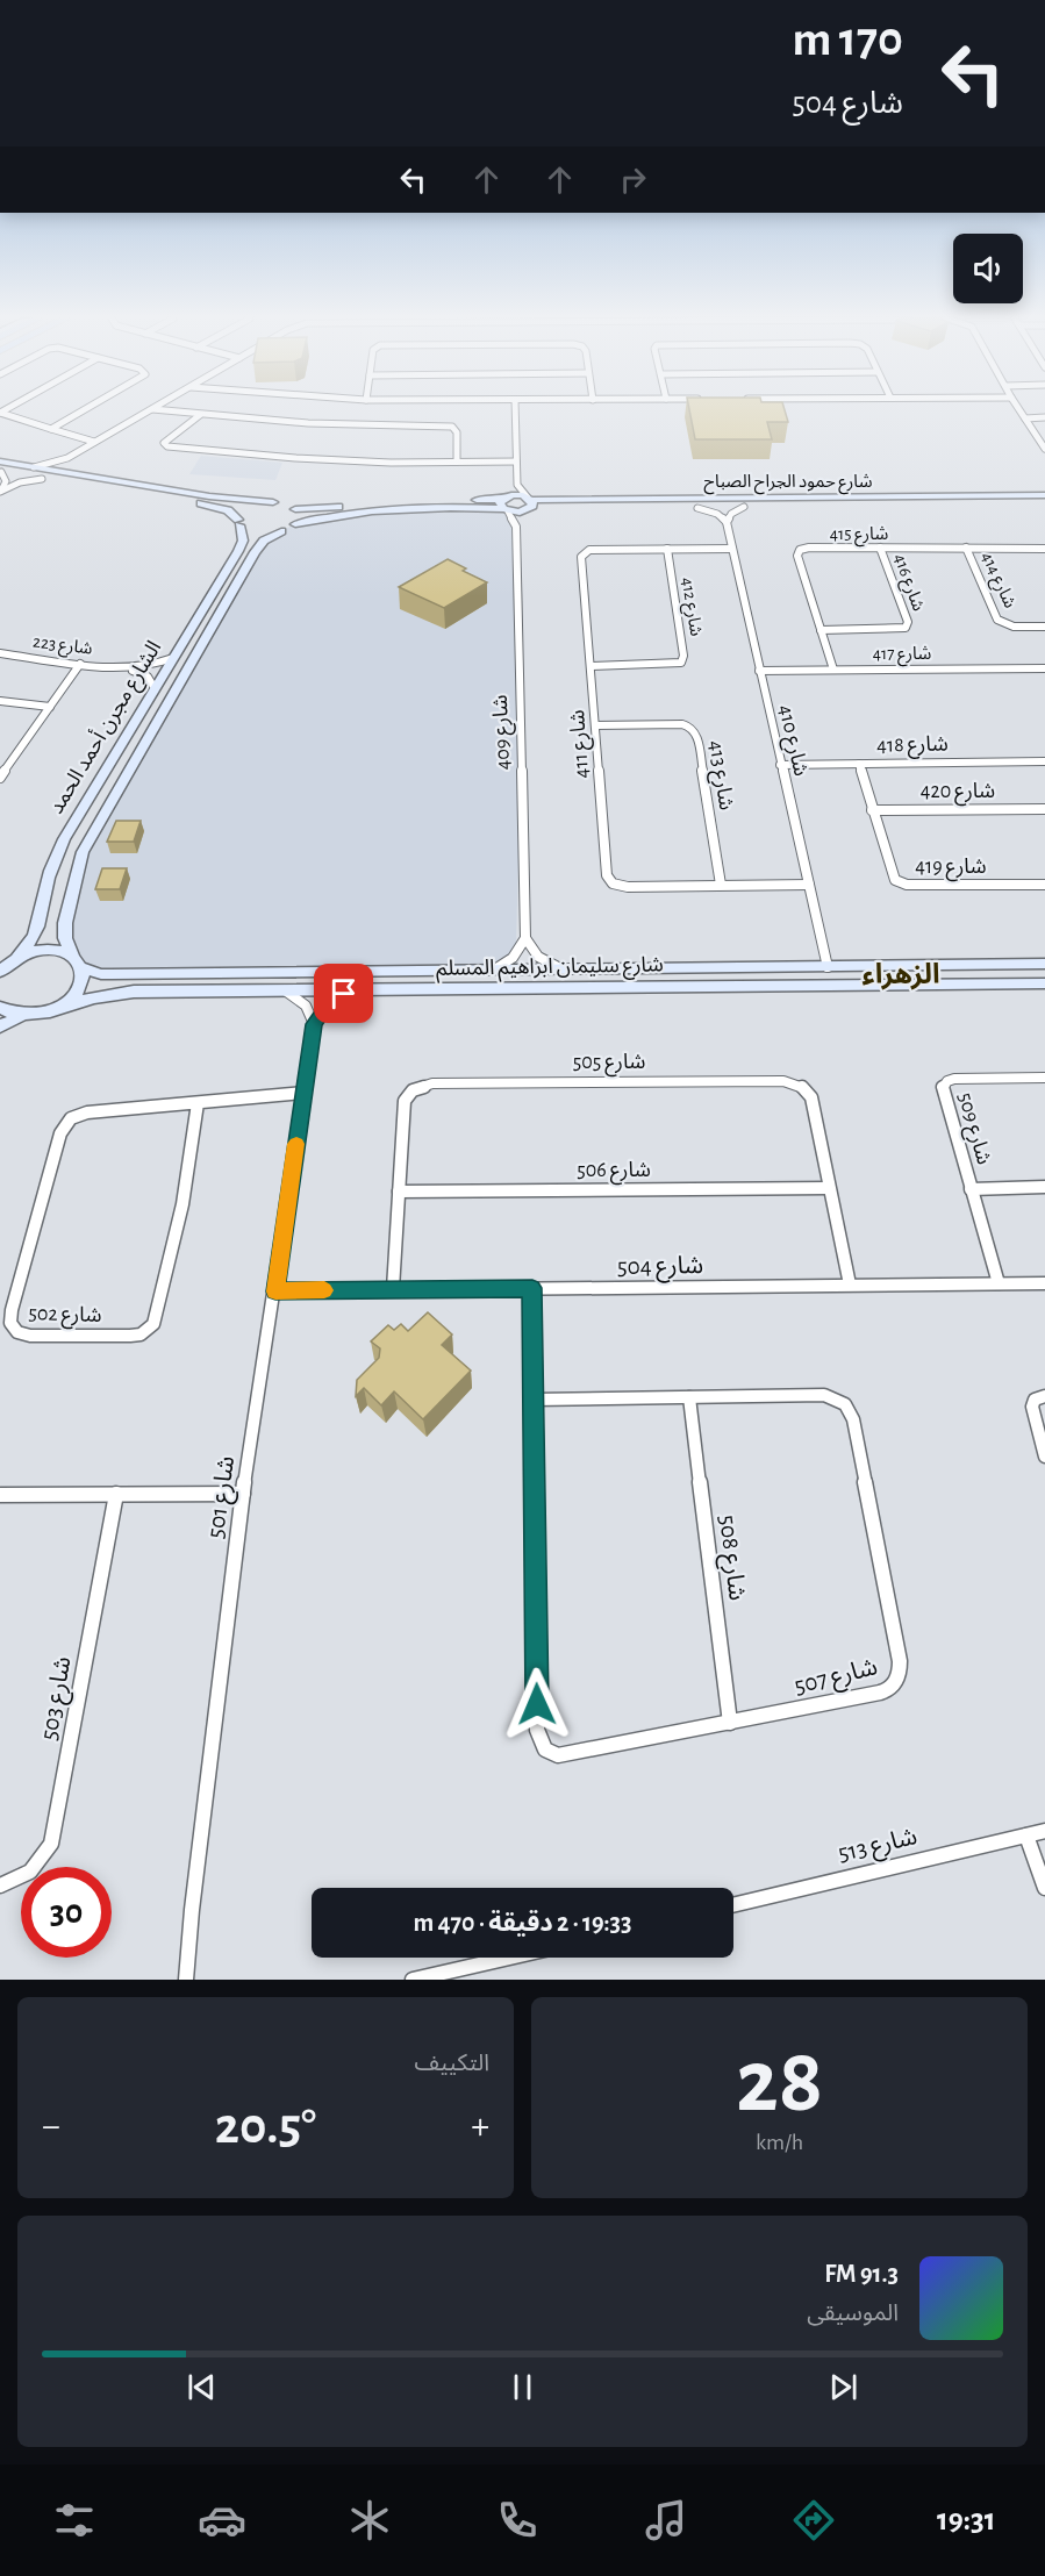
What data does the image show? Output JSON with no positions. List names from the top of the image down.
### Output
{
  "streets": {
    "street": [
      "شارع حمود الجراح الصباح",
      "شارع 415",
      "شارع 414",
      "شارع 416",
      "شارع 412",
      "شارع 223",
      "شارع 417",
      "الشارع مجرن أحمد الحمد",
      "شارع 409",
      "شارع 410",
      "شارع 411",
      "شارع 418",
      "شارع 413",
      "شارع 420",
      "شارع 419",
      "شارع سليمان ابراهيم المسلم",
      "شارع 505",
      "شارع 509",
      "شارع 506",
      "شارع 504",
      "شارع 502",
      "شارع 501",
      "شارع 508",
      "شارع 507",
      "شارع 503",
      "شارع 513"
    ]
  },
  "crossings": [
    ["شارع 415", "شارع 414"],
    ["شارع 415", "شارع 416"],
    ["شارع 415", "شارع 417"],
    ["شارع 412", "شارع 411"],
    ["شارع 223", "الشارع مجرن أحمد الحمد"],
    ["شارع 417", "شارع 410"],
    ["الشارع مجرن أحمد الحمد", "شارع سليمان ابراهيم المسلم"],
    ["شارع 410", "شارع 411"],
    ["شارع 410", "شارع 418"],
    ["شارع 410", "شارع سليمان ابراهيم المسلم"],
    ["شارع 411", "شارع 413"],
    ["شارع 418", "شارع 419"],
    ["شارع 420", "شارع 419"],
    ["شارع 505", "شارع 506"],
    ["شارع 505", "شارع 504"],
    ["شارع 509", "شارع 504"],
    ["شارع 504", "شارع 501"],
    ["شارع 504", "شارع 507"],
    ["شارع 502", "شارع 501"],
    ["شارع 508", "شارع 507"]
  ],
  "districts": ["الزهراء"],
  "page": {
    "turn": ["170 m", "شارع 504"],
    "limit": "30",
    "trip": "19:33 · 2 دقيقة · 470 m",
    "tile": [
      ["28", "km/h"],
      "التكييف"
    ],
    "heat": ["−", "20.5°", "+"],
    "song": ["91.3 FM", "الموسيقى"],
    "tabs": "19:31"
  }
}
